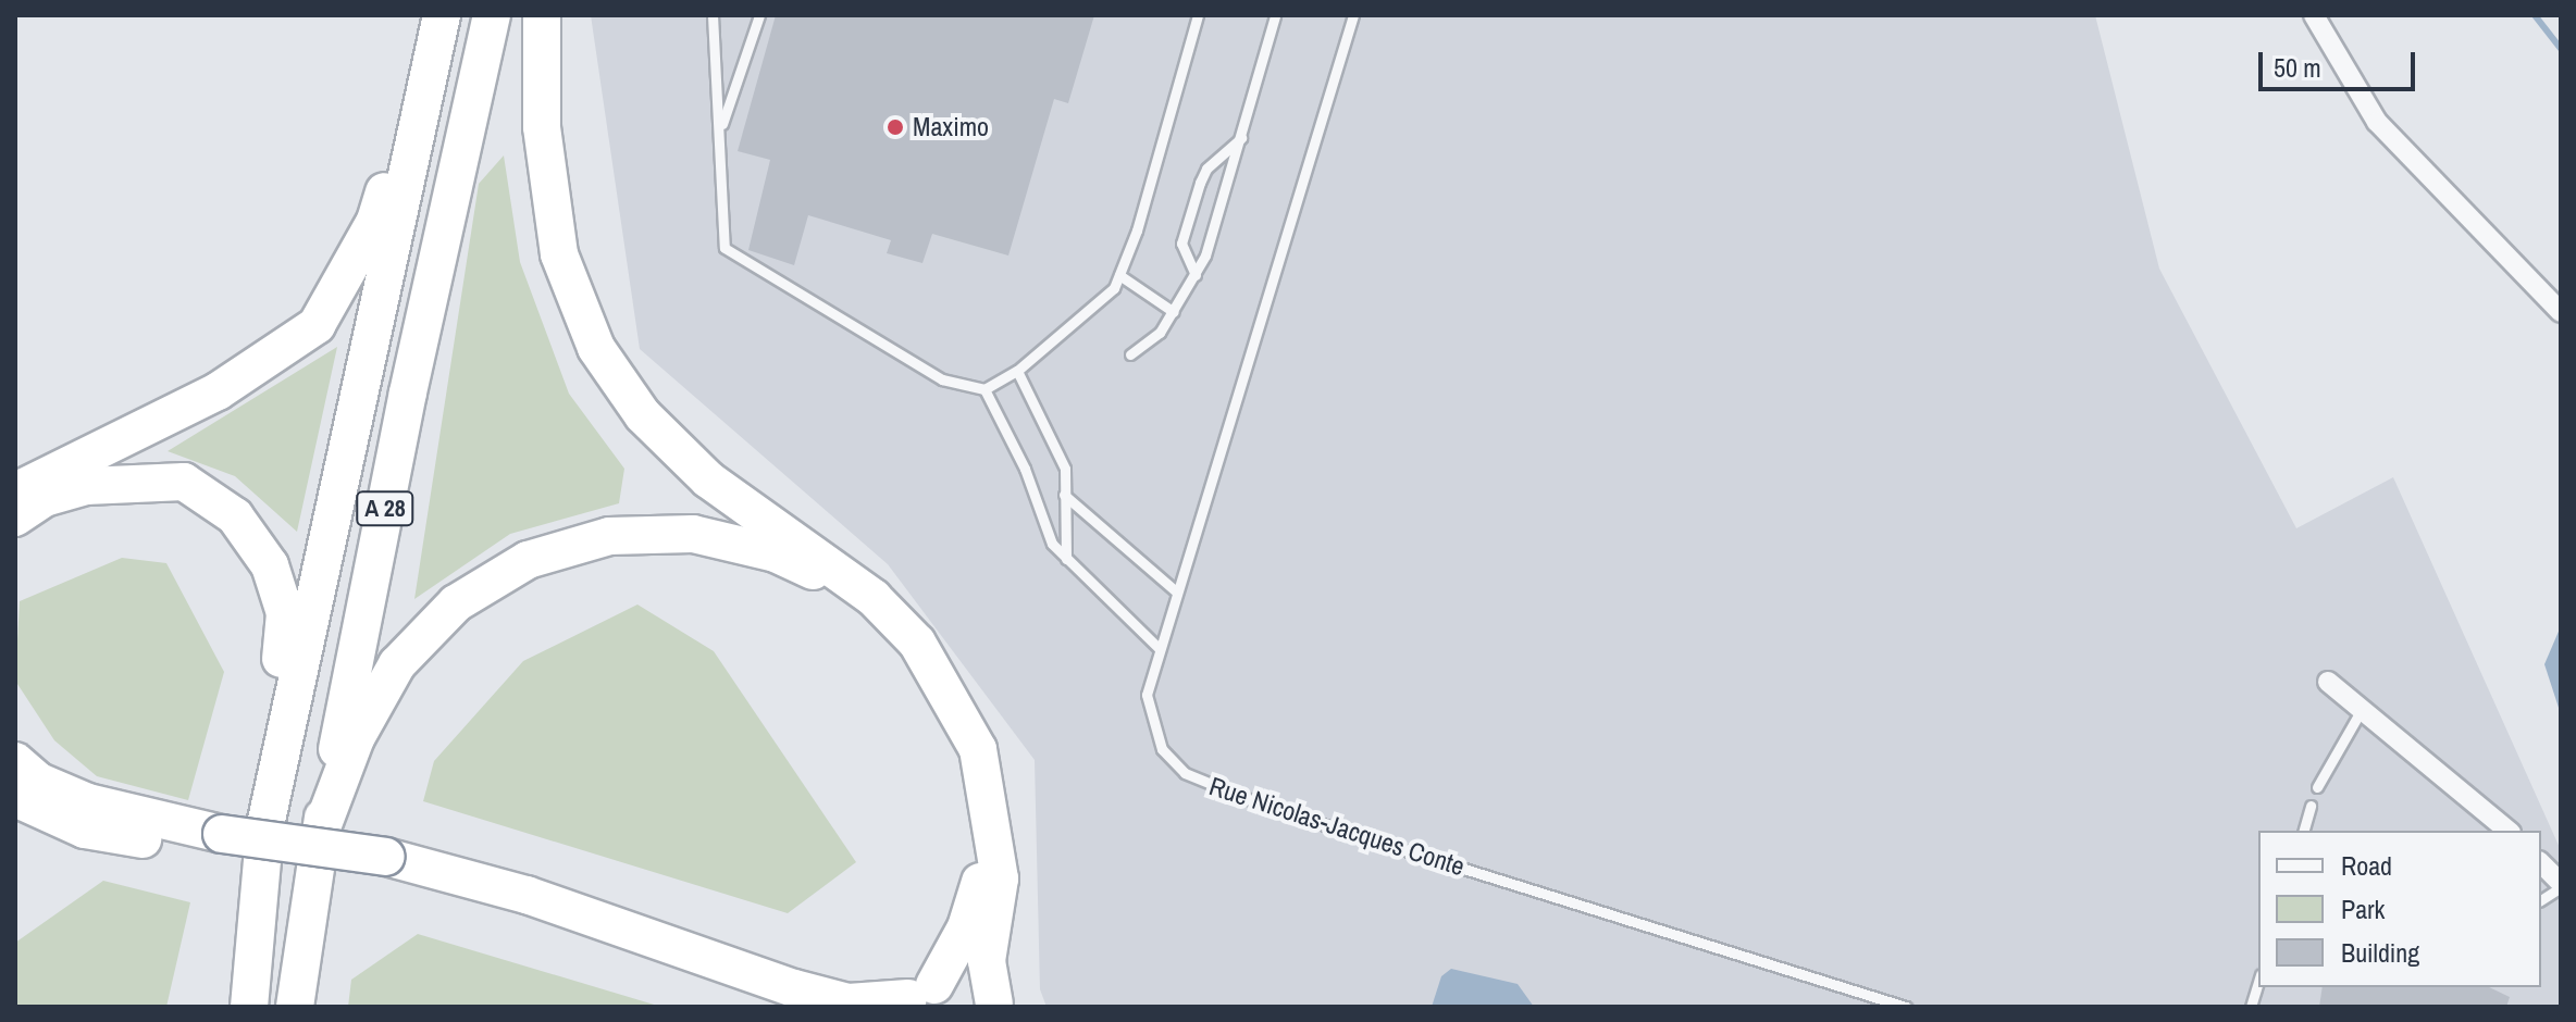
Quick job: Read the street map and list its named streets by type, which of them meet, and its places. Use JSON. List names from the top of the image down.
{
  "streets": {
    "highway": ["A 28"],
    "lane": ["Rue Nicolas-Jacques Conte"]
  },
  "places": ["Maximo"],
  "legend": ["Road", "Park", "Building"],
  "scale_bar": "50 m"
}
